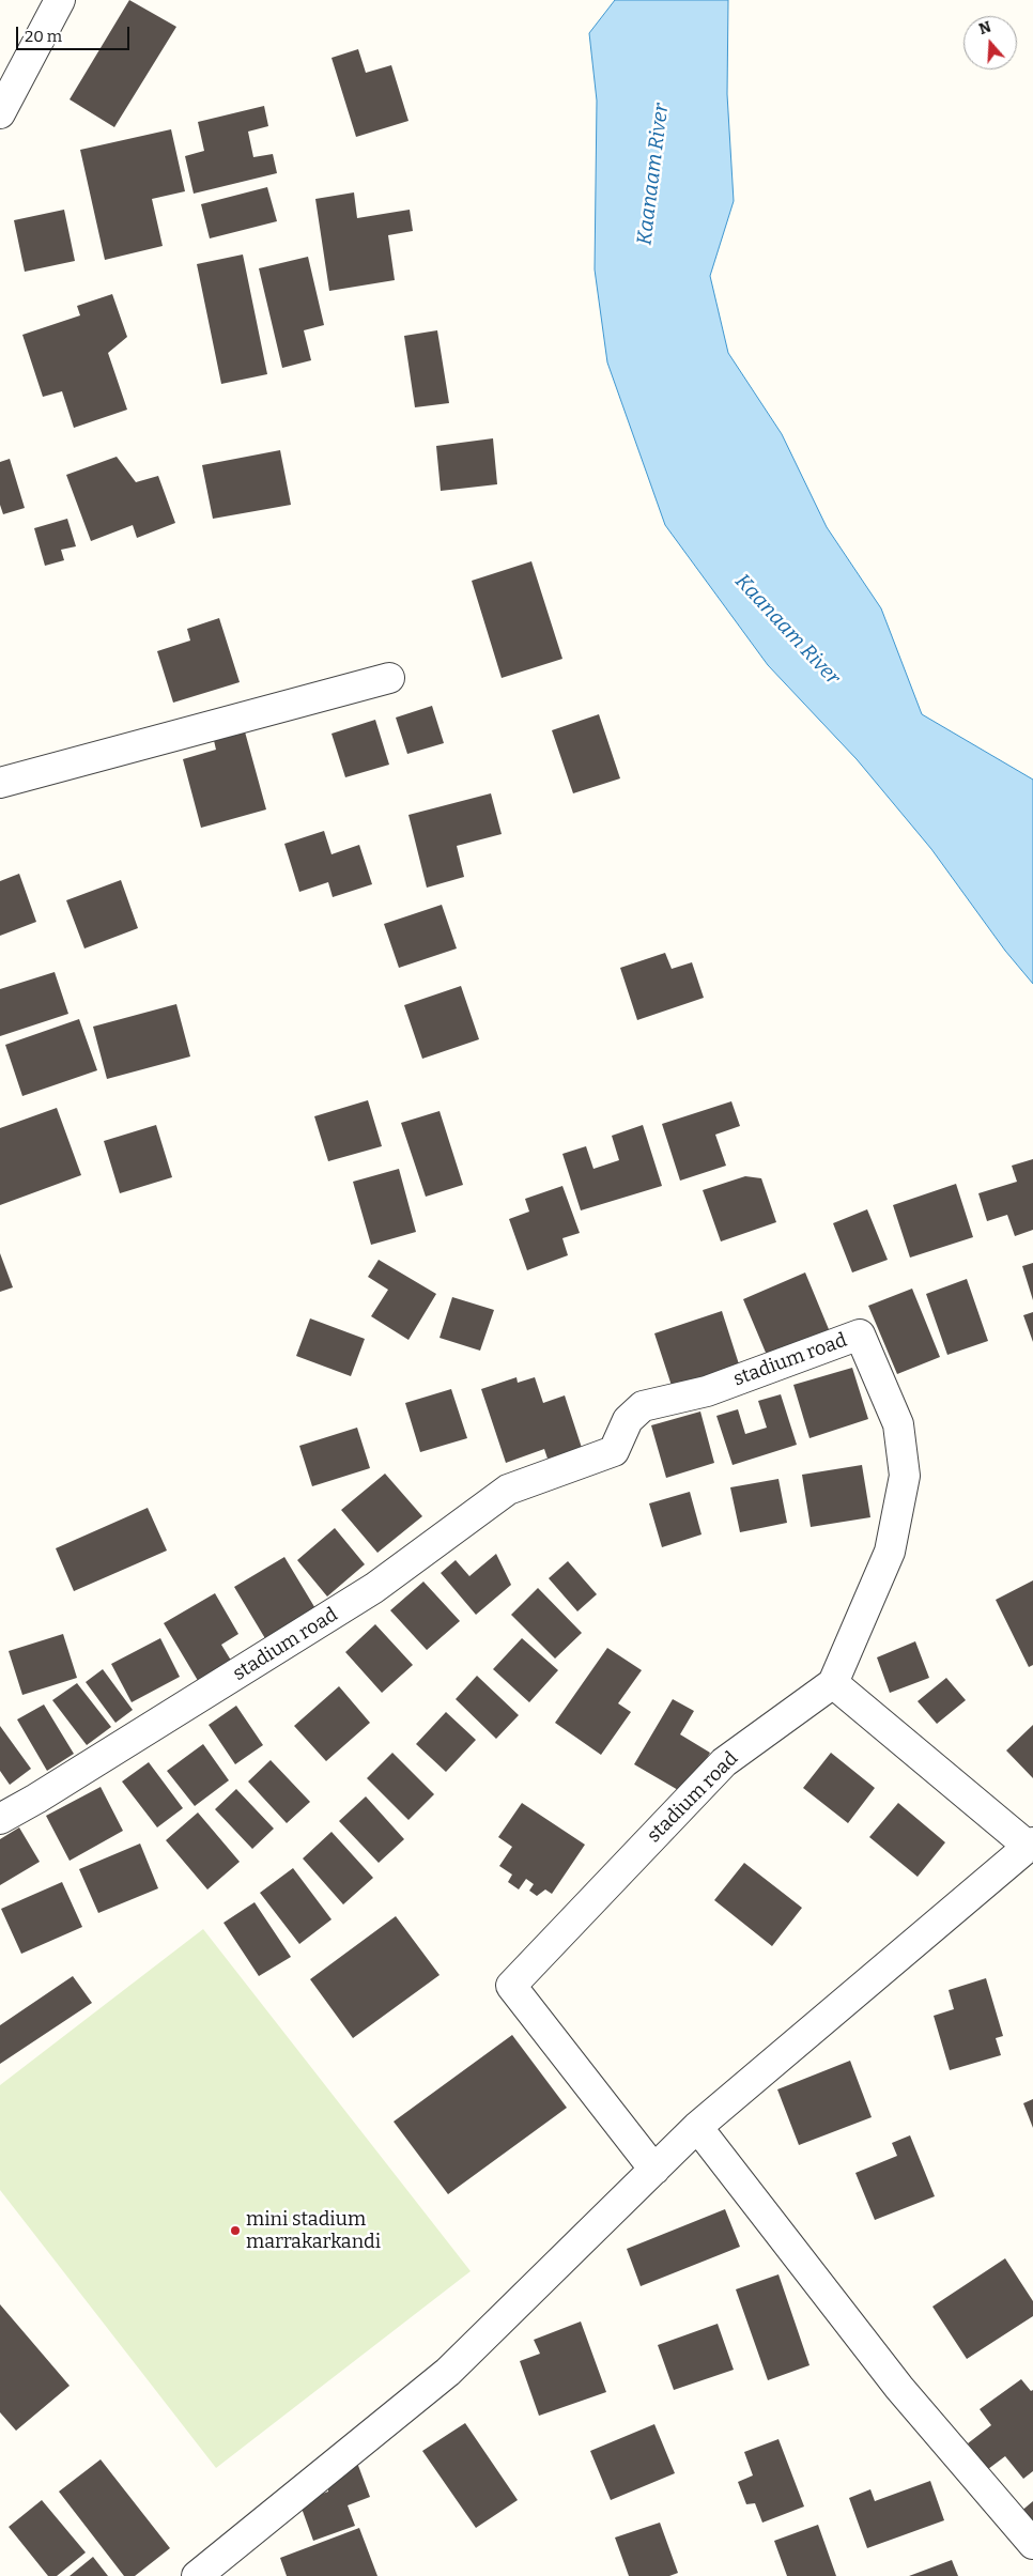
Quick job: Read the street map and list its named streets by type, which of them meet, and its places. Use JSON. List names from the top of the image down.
{
  "streets": {
    "street": ["stadium road"]
  },
  "water": ["Kaanaam River"],
  "places": ["mini stadium marrakarkandi"],
  "scale_bar": "20 m",
  "north": "top"
}
